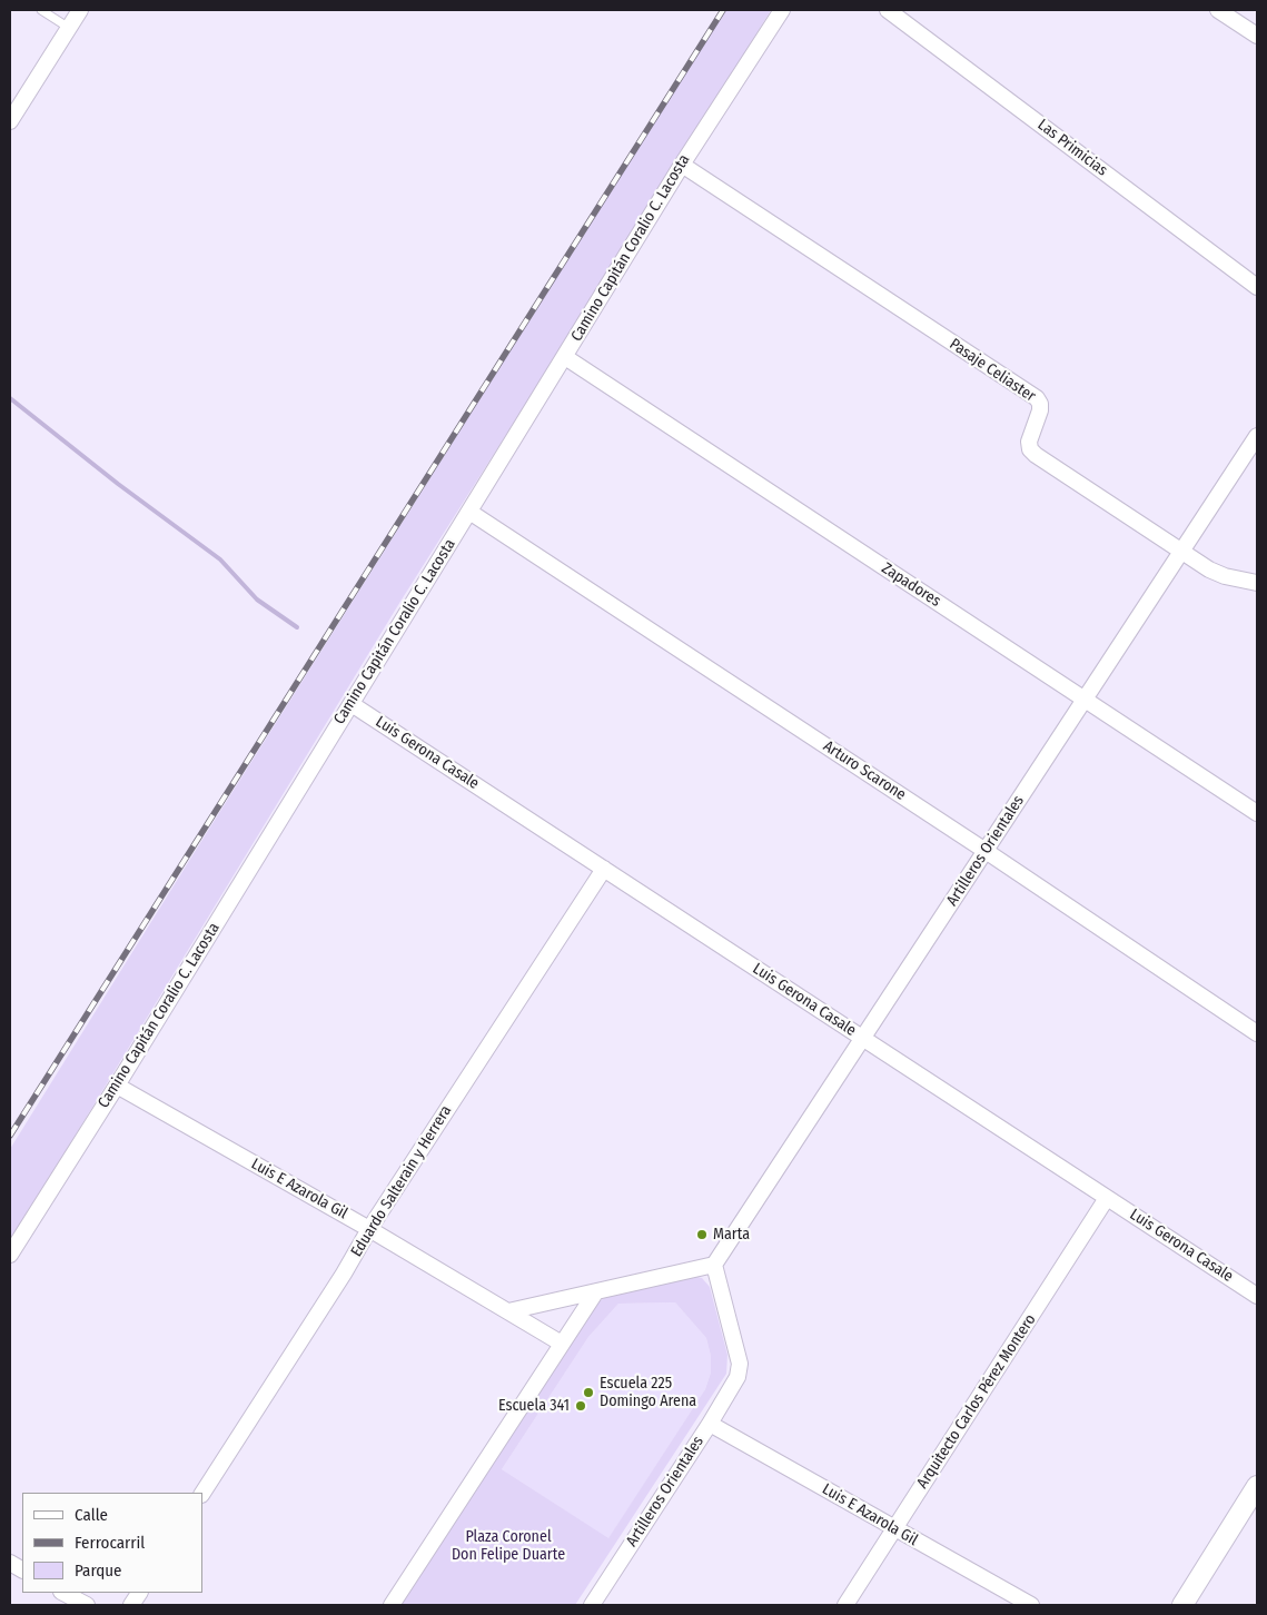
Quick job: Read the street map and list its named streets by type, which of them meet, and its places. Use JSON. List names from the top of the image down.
{
  "streets": {
    "street": [
      "Las Primicias",
      "Camino Capitán Coralio C. Lacosta",
      "Pasaje Celiaster",
      "Zapadores",
      "Luis Gerona Casale",
      "Arturo Scarone",
      "Artilleros Orientales",
      "Eduardo Salterain y Herrera",
      "Luis E Azarola Gil",
      "Arquitecto Carlos Pérez Montero"
    ]
  },
  "crossings": [
    ["Camino Capitán Coralio C. Lacosta", "Pasaje Celiaster"],
    ["Camino Capitán Coralio C. Lacosta", "Zapadores"],
    ["Camino Capitán Coralio C. Lacosta", "Luis Gerona Casale"],
    ["Camino Capitán Coralio C. Lacosta", "Arturo Scarone"],
    ["Camino Capitán Coralio C. Lacosta", "Luis E Azarola Gil"],
    ["Pasaje Celiaster", "Artilleros Orientales"],
    ["Zapadores", "Artilleros Orientales"],
    ["Luis Gerona Casale", "Artilleros Orientales"],
    ["Luis Gerona Casale", "Eduardo Salterain y Herrera"],
    ["Luis Gerona Casale", "Arquitecto Carlos Pérez Montero"],
    ["Arturo Scarone", "Artilleros Orientales"],
    ["Artilleros Orientales", "Luis E Azarola Gil"],
    ["Eduardo Salterain y Herrera", "Luis E Azarola Gil"],
    ["Luis E Azarola Gil", "Arquitecto Carlos Pérez Montero"]
  ],
  "parks": ["Plaza Coronel Don Felipe Duarte"],
  "places": ["Marta", "Escuela 225 Domingo Arena", "Escuela 341"],
  "legend": ["Calle", "Ferrocarril", "Parque"]
}
